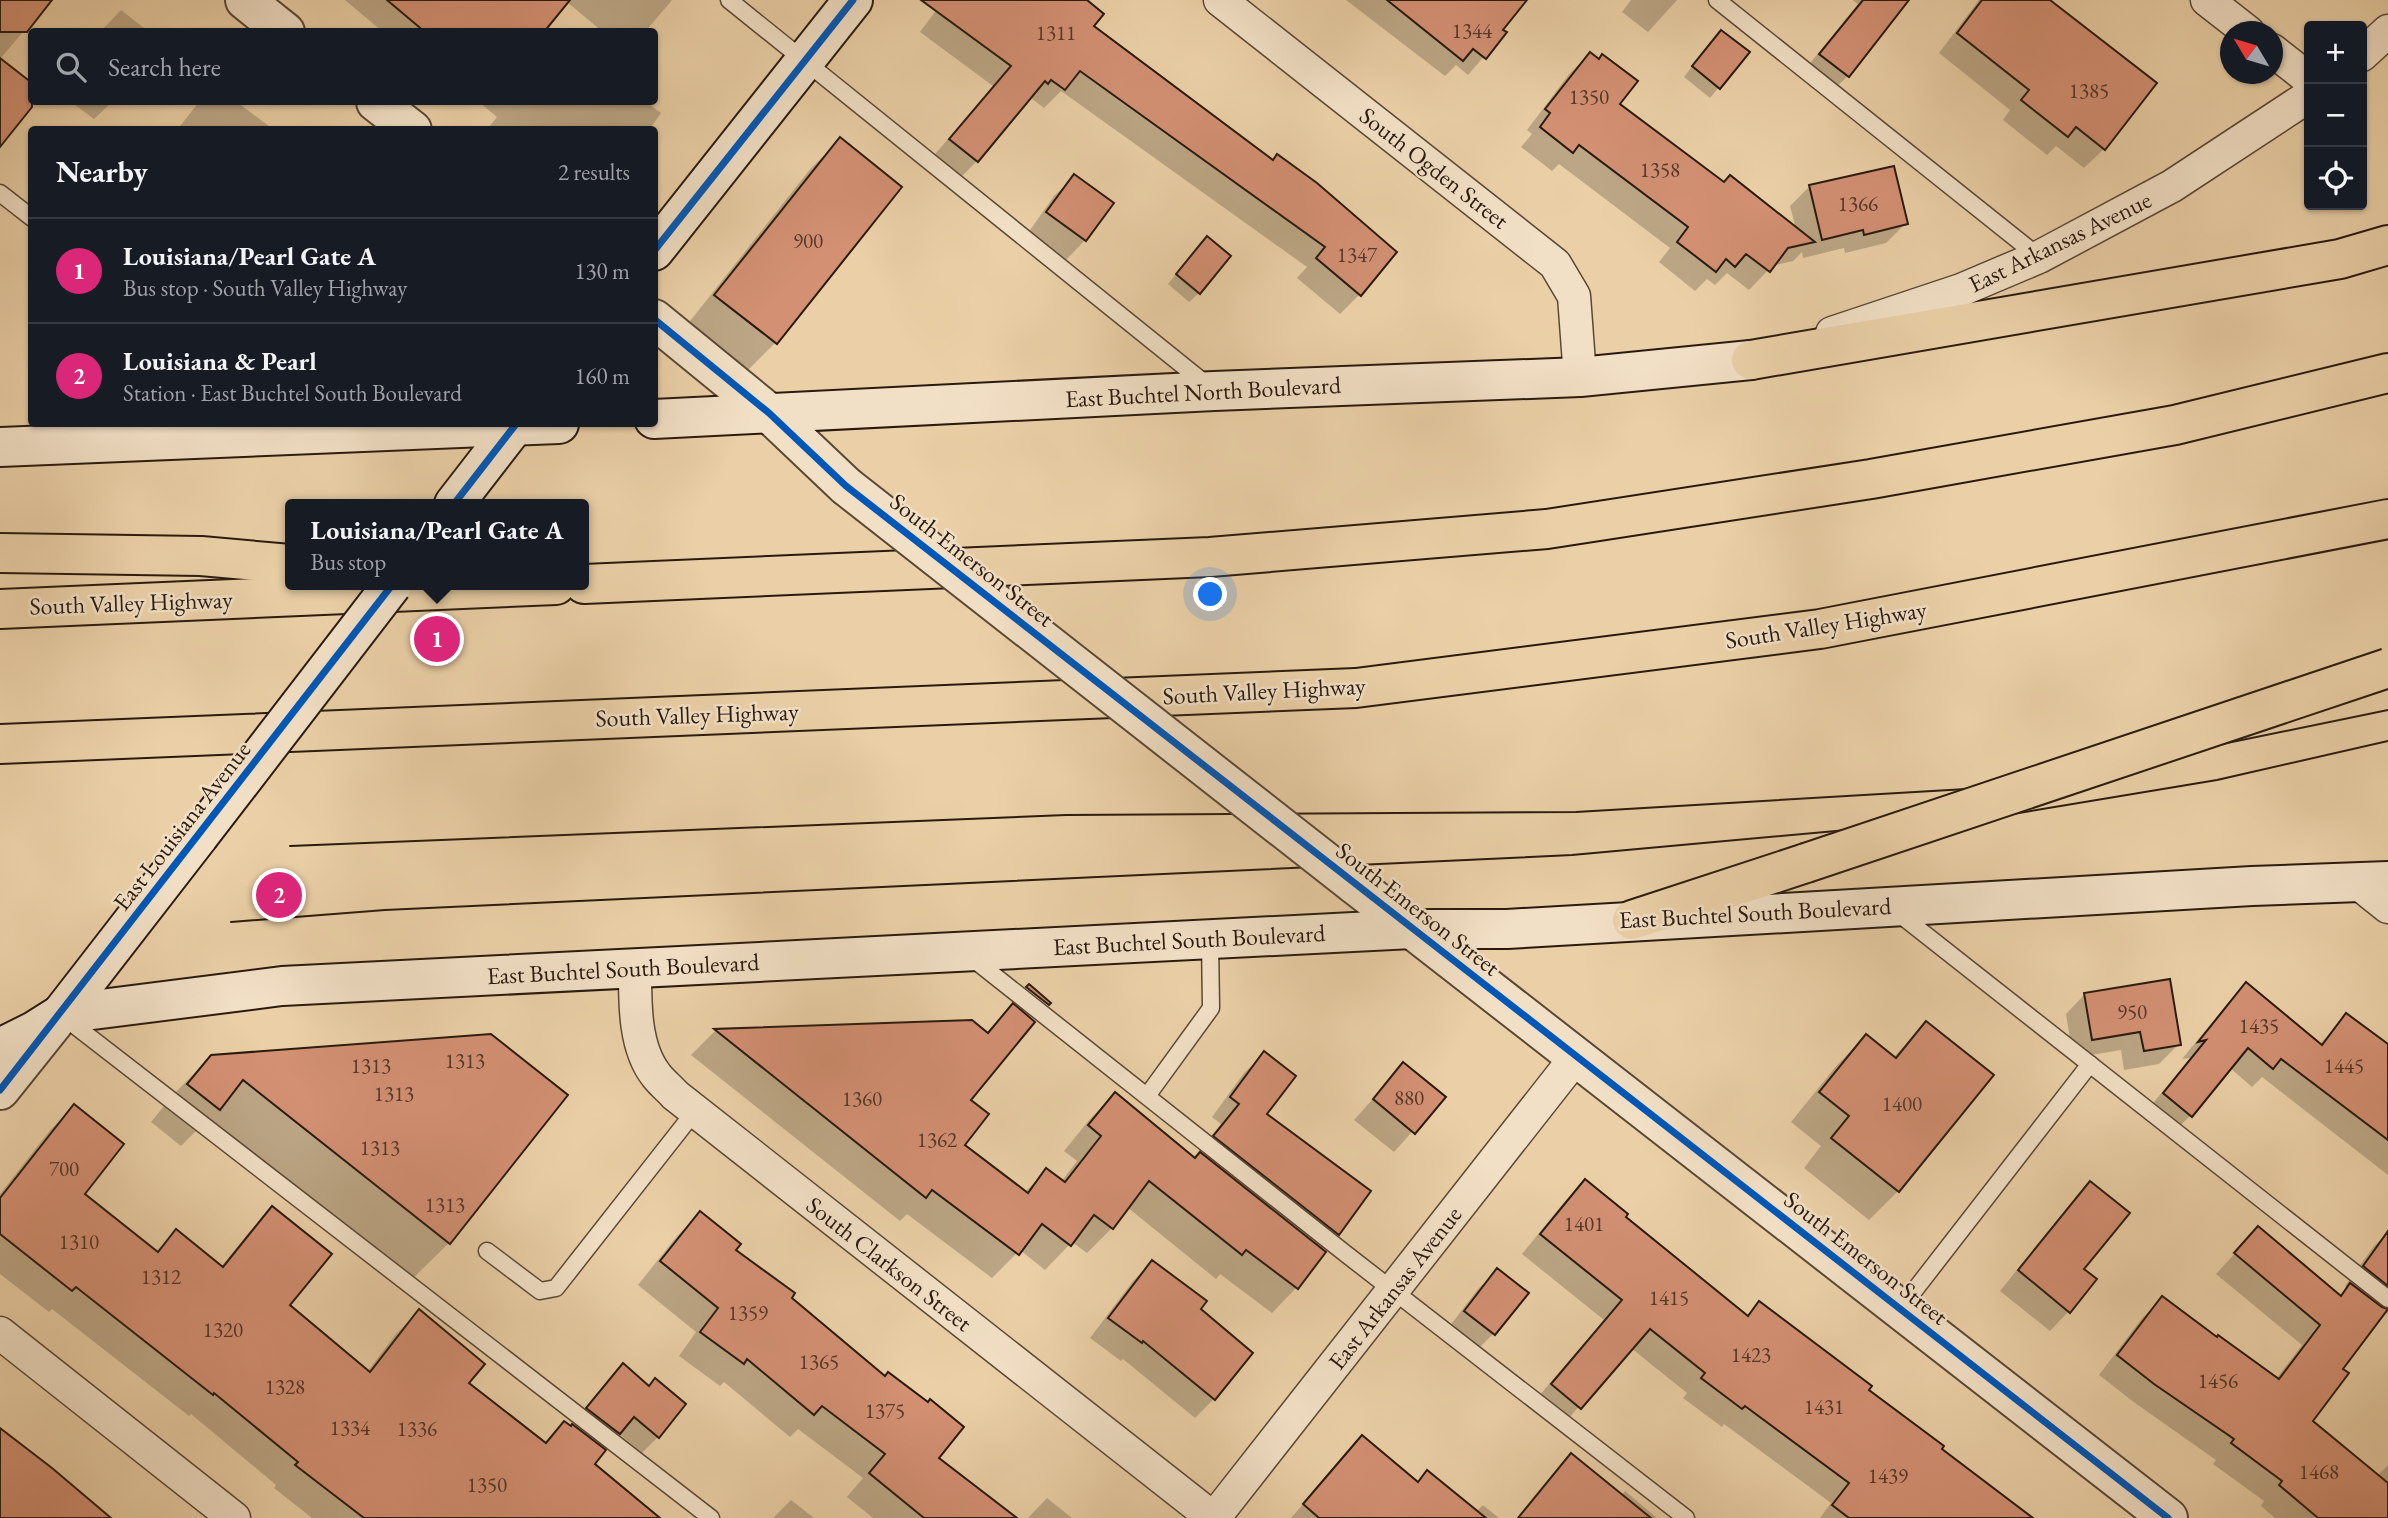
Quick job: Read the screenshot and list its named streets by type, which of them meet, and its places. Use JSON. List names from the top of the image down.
{
  "streets": {
    "highway": ["South Valley Highway"],
    "main road": [
      "East Buchtel North Boulevard",
      "South Emerson Street",
      "East Louisiana Avenue",
      "East Buchtel South Boulevard"
    ],
    "street": ["South Ogden Street", "East Arkansas Avenue", "South Clarkson Street"]
  },
  "crossings": [
    ["South Ogden Street", "East Buchtel North Boulevard"],
    ["East Arkansas Avenue", "East Buchtel North Boulevard"],
    ["East Arkansas Avenue", "South Emerson Street"],
    ["East Arkansas Avenue", "South Clarkson Street"],
    ["East Buchtel North Boulevard", "South Emerson Street"],
    ["South Emerson Street", "East Buchtel South Boulevard"],
    ["East Louisiana Avenue", "East Buchtel South Boulevard"],
    ["East Buchtel South Boulevard", "South Clarkson Street"]
  ],
  "house_numbers": [
    "1344",
    "1311",
    "1385",
    "1350",
    "1358",
    "1366",
    "900",
    "1347",
    "950",
    "1435",
    "1313",
    "1313",
    "1445",
    "1313",
    "880",
    "1360",
    "1400",
    "1362",
    "1313",
    "700",
    "1313",
    "1401",
    "1310",
    "1312",
    "1415",
    "1359",
    "1320",
    "1423",
    "1365",
    "1456",
    "1328",
    "1431",
    "1375",
    "1334",
    "1336",
    "1468",
    "1439",
    "1350"
  ],
  "north": "top left",
  "page": {
    "map_buttons": ["+", "−"],
    "search": "Search here",
    "heading": ["Nearby", "2 results"],
    "list": [
      {
        "mark": "1",
        "name": "Louisiana/Pearl Gate A",
        "note": "Bus stop · South Valley Highway",
        "value": "130 m"
      },
      {
        "mark": "2",
        "name": "Louisiana & Pearl",
        "note": "Station · East Buchtel South Boulevard",
        "value": "160 m"
      }
    ],
    "popup": ["Louisiana/Pearl Gate A", "Bus stop"],
    "pins": ["1", "2"]
  }
}
